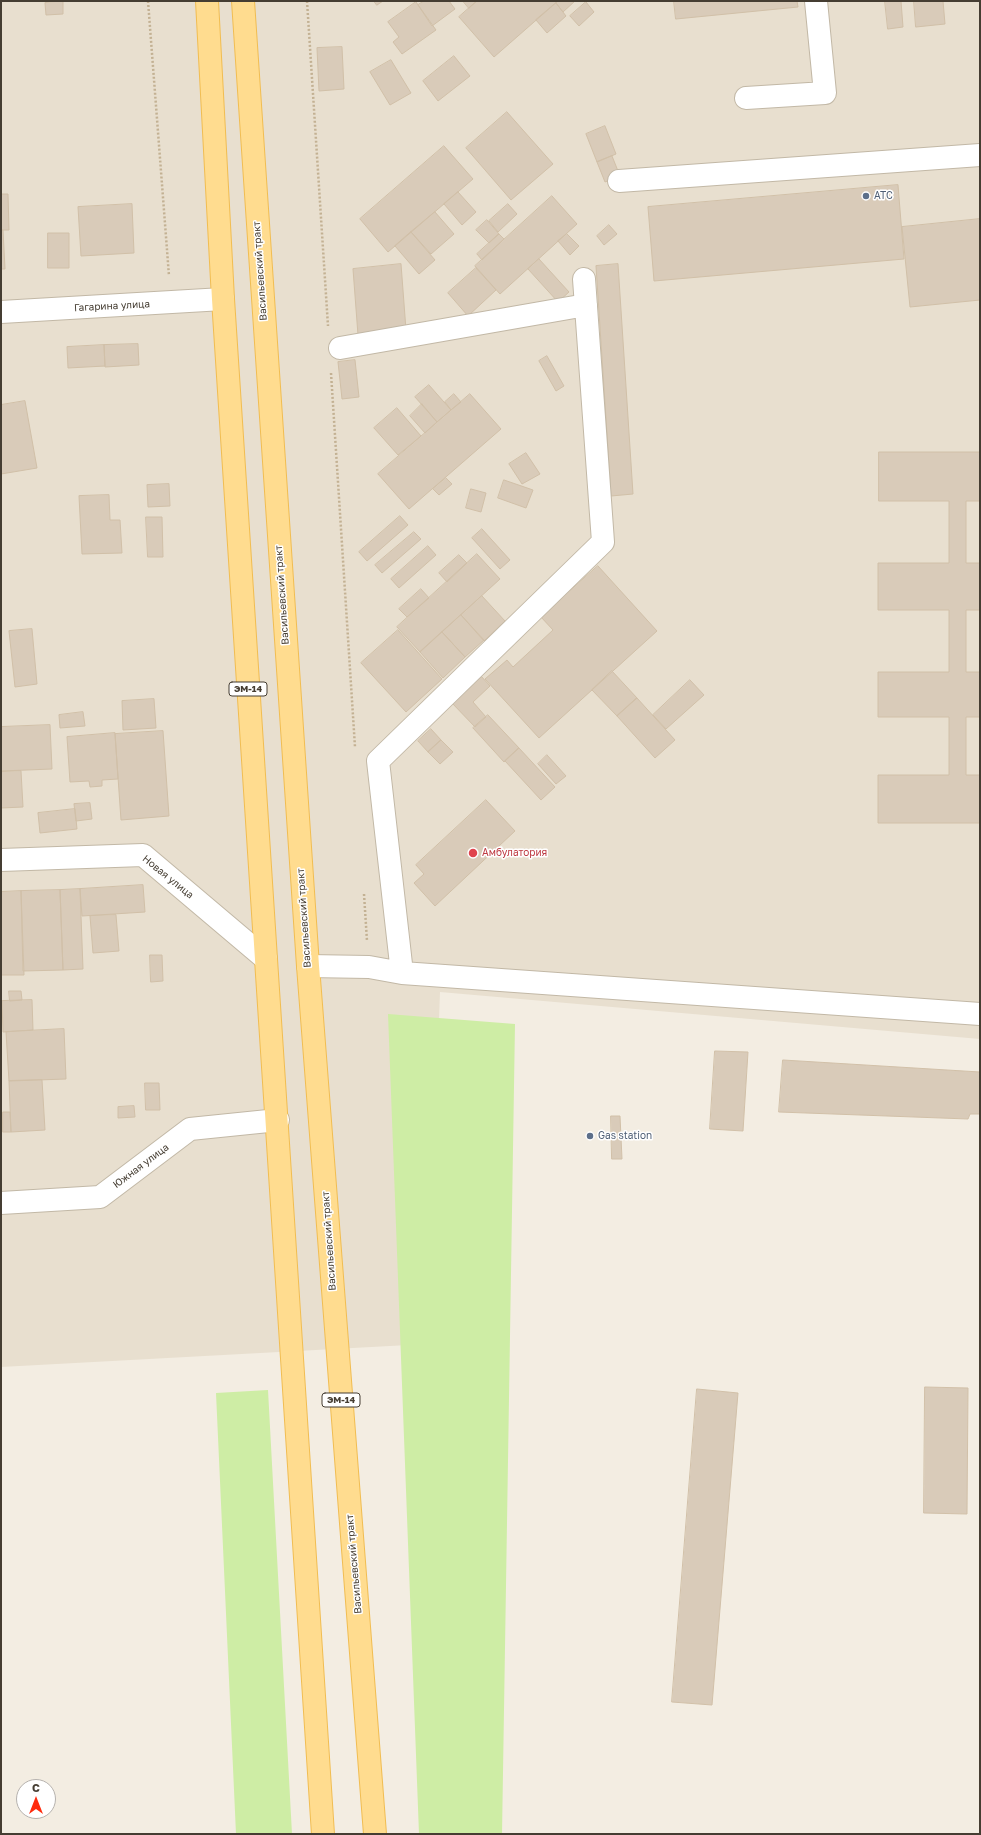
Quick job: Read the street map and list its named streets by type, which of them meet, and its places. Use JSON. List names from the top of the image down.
{
  "streets": {
    "main road": ["Васильевский тракт", "ЭМ-14"],
    "street": ["Гагарина улица", "Новая улица", "Южная улица"]
  },
  "crossings": [
    ["Гагарина улица", "ЭМ-14"],
    ["ЭМ-14", "Новая улица"],
    ["ЭМ-14", "Южная улица"]
  ],
  "places": ["АТС", "Амбулатория", "Gas station"],
  "north": "top"
}
